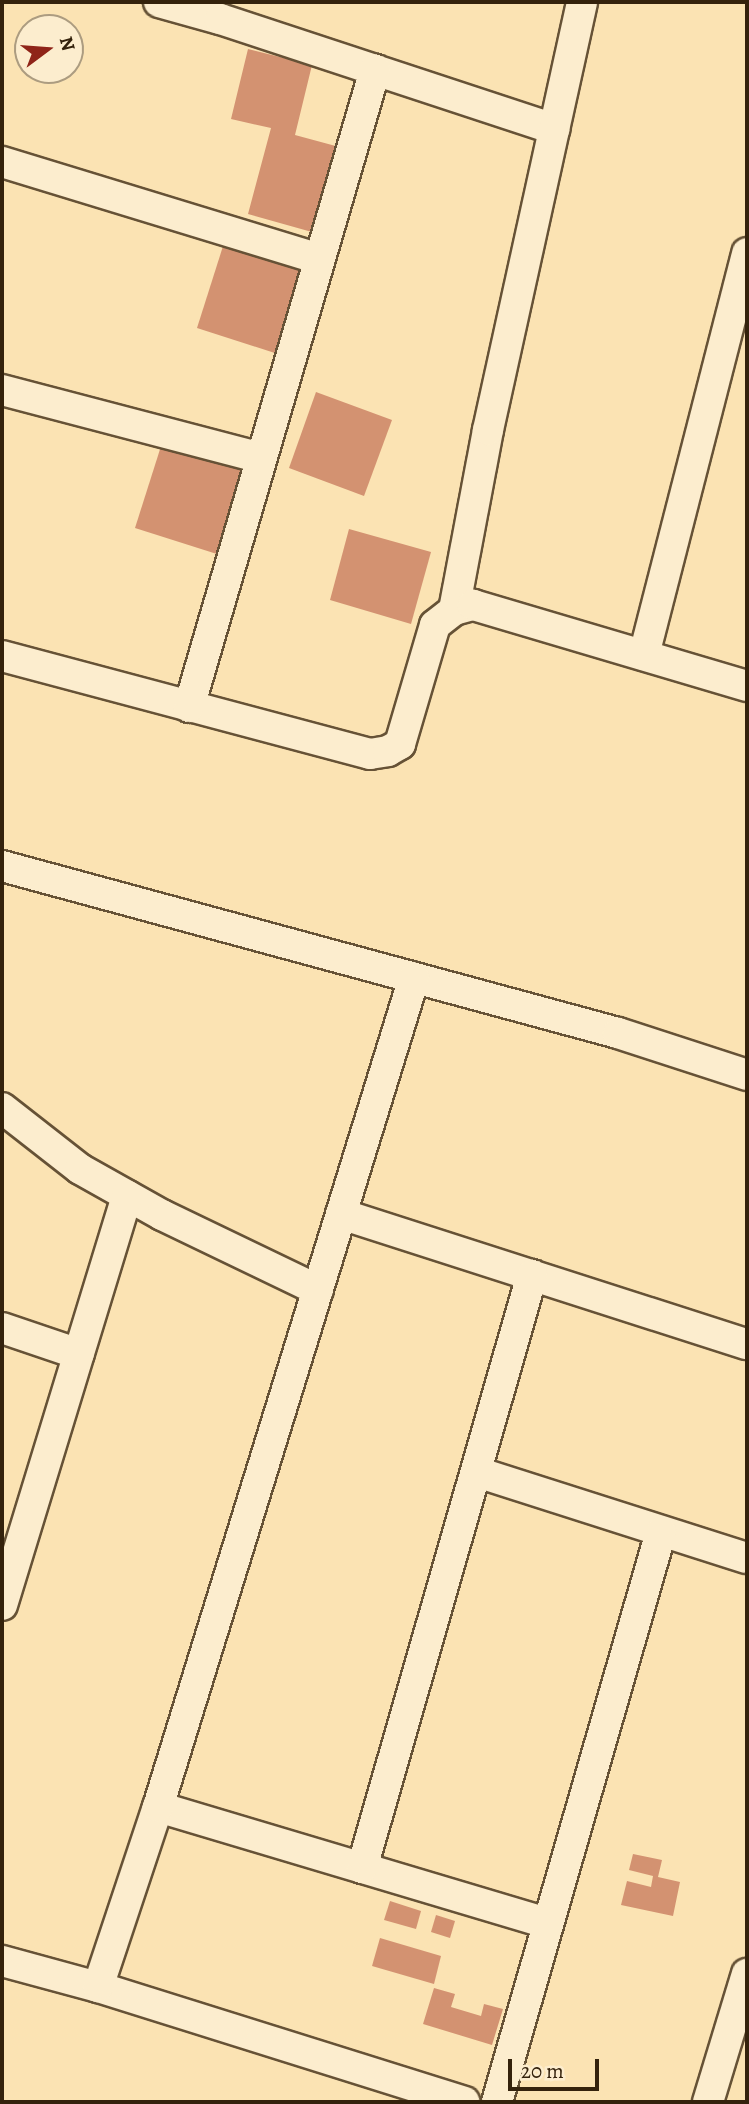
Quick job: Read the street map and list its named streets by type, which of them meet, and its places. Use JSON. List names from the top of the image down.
{
  "scale_bar": "20 m",
  "north": "right"
}
